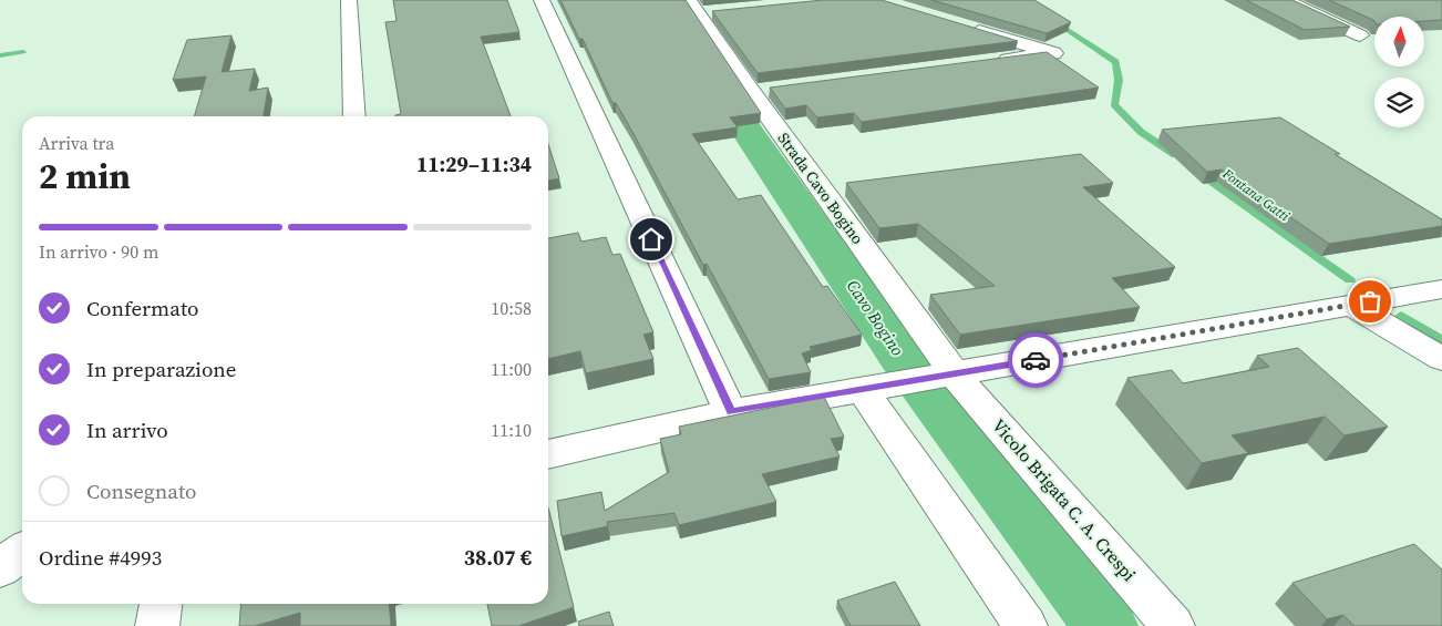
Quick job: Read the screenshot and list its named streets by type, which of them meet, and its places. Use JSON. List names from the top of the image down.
{
  "streets": {
    "street": ["Strada Cavo Bogino", "Vicolo Brigata C. A. Crespi"]
  },
  "crossings": [
    ["Strada Cavo Bogino", "Vicolo Brigata C. A. Crespi"]
  ],
  "water": ["Fontana Gatti", "Cavo Bogino"],
  "north": "top",
  "page": {
    "heading": ["2 min", "Arriva tra", "11:29–11:34"],
    "panel": ["Ordine #4993", "38.07 €"],
    "bar": "In arrivo · 90 m",
    "list": [
      ["Confermato", "10:58"],
      ["In preparazione", "11:00"],
      ["In arrivo", "11:10"],
      "Consegnato"
    ]
  }
}
